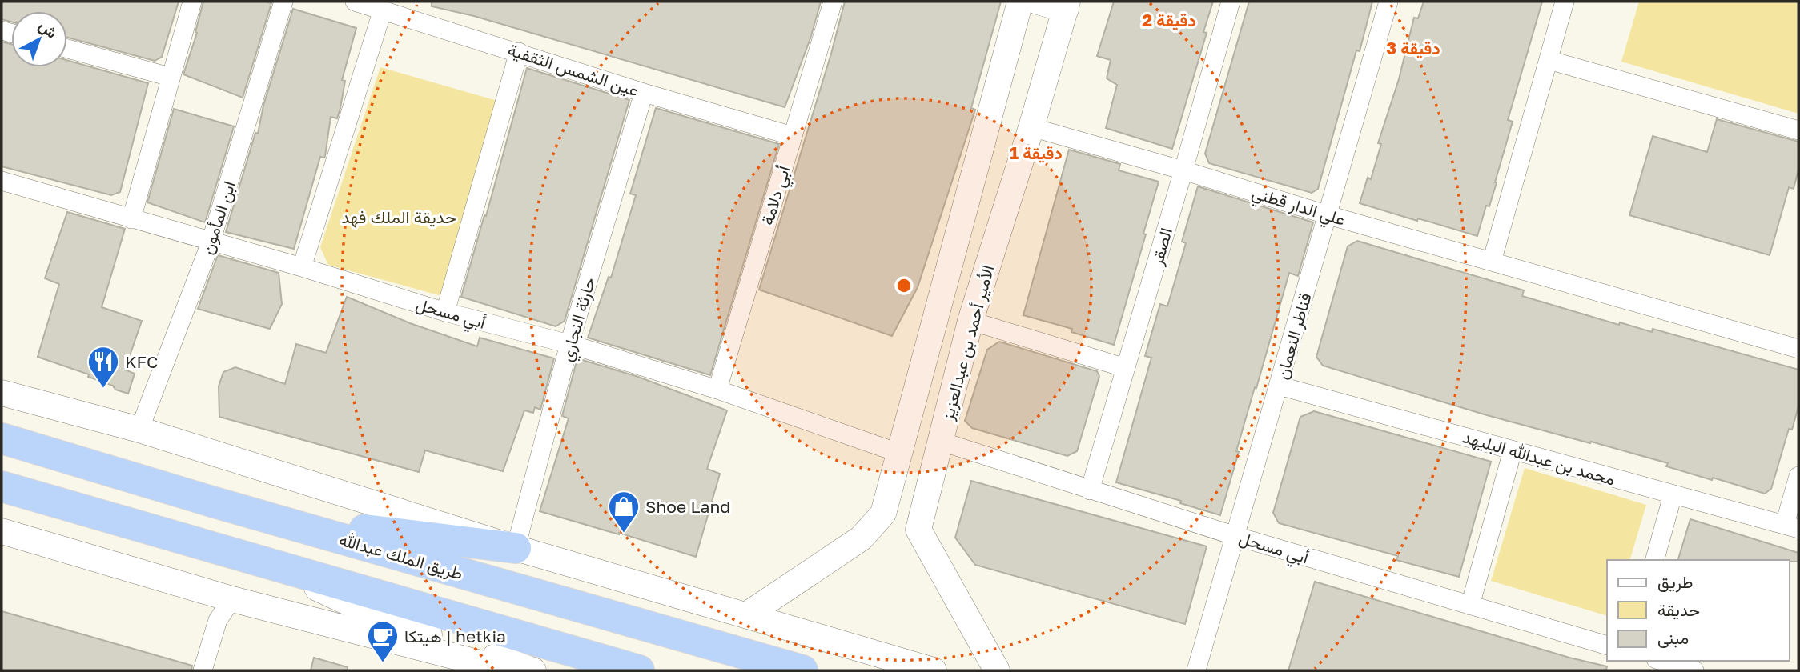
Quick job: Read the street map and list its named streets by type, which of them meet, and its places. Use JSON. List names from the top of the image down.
{
  "streets": {
    "highway": ["طريق الملك عبدالله"],
    "main road": ["الأمير أحمد بن عبدالعزيز"],
    "street": [
      "عين الشمس الثقفية",
      "أبي دلامة",
      "علي الدار قطني",
      "ابن المأمون",
      "الصقر",
      "أبي مسحل",
      "حارثة النجاري",
      "قناطر النعمان",
      "محمد بن عبدالله البليهد"
    ]
  },
  "crossings": [
    ["عين الشمس الثقفية", "أبي دلامة"],
    ["عين الشمس الثقفية", "حارثة النجاري"],
    ["أبي دلامة", "أبي مسحل"],
    ["علي الدار قطني", "الصقر"],
    ["علي الدار قطني", "قناطر النعمان"],
    ["علي الدار قطني", "الأمير أحمد بن عبدالعزيز"],
    ["ابن المأمون", "أبي مسحل"],
    ["الصقر", "أبي مسحل"],
    ["أبي مسحل", "حارثة النجاري"],
    ["أبي مسحل", "قناطر النعمان"],
    ["أبي مسحل", "الأمير أحمد بن عبدالعزيز"],
    ["قناطر النعمان", "محمد بن عبدالله البليهد"]
  ],
  "parks": ["حديقة الملك فهد"],
  "places": {
    "restaurant": ["KFC"],
    "shop": ["Shoe Land"],
    "cafe": ["هيتكا | hetkia"]
  },
  "legend": ["طريق", "حديقة", "مبنى"],
  "north": "top right",
  "rings": ["2 دقيقة", "3 دقيقة", "1 دقيقة"]
}
